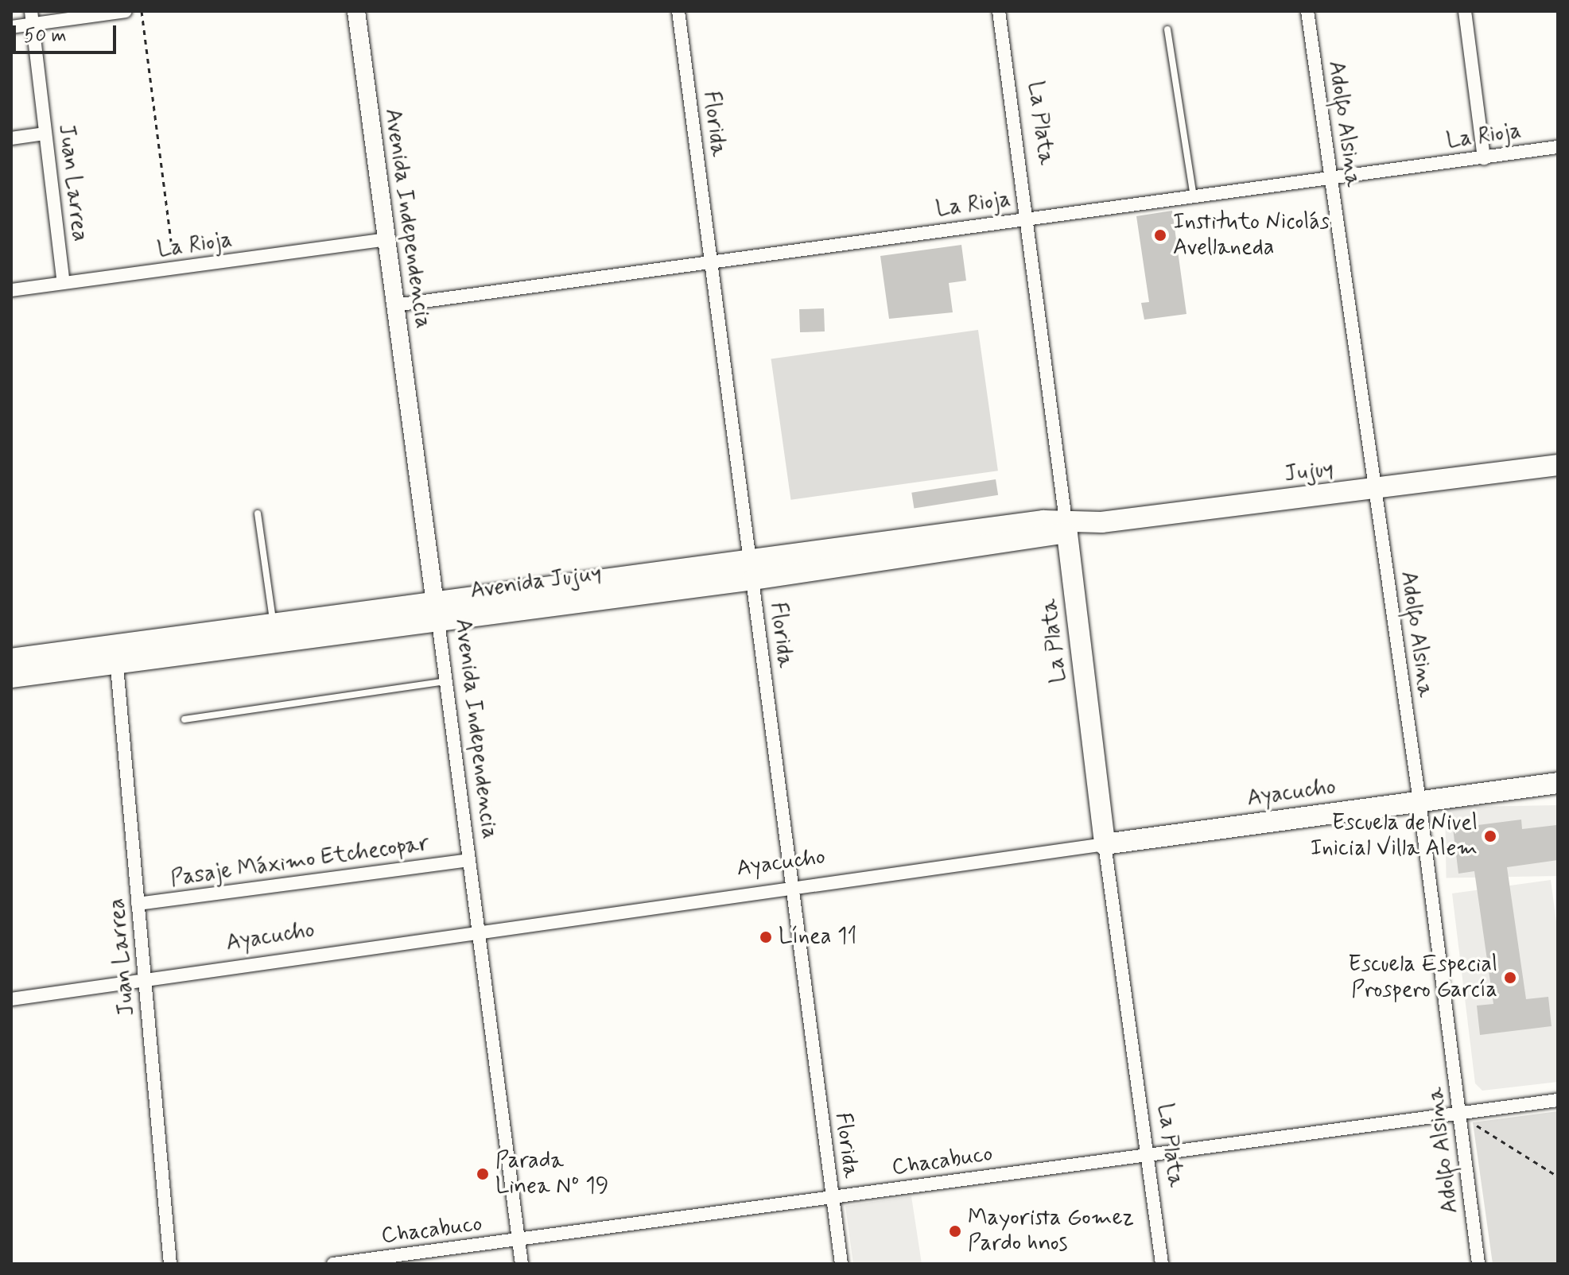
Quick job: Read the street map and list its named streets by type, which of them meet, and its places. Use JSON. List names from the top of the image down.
{
  "streets": {
    "main road": [
      "La Plata",
      "Avenida Independencia",
      "Jujuy",
      "Avenida Jujuy",
      "Ayacucho"
    ],
    "street": [
      "Florida",
      "Adolfo Alsina",
      "La Rioja",
      "Juan Larrea",
      "Pasaje Máximo Etchecopar",
      "Chacabuco"
    ]
  },
  "crossings": [
    ["La Plata", "La Rioja"],
    ["La Plata", "Jujuy"],
    ["La Plata", "Avenida Jujuy"],
    ["La Plata", "Ayacucho"],
    ["La Plata", "Chacabuco"],
    ["Florida", "La Rioja"],
    ["Florida", "Avenida Jujuy"],
    ["Florida", "Ayacucho"],
    ["Florida", "Chacabuco"],
    ["Adolfo Alsina", "La Rioja"],
    ["Adolfo Alsina", "Jujuy"],
    ["Adolfo Alsina", "Ayacucho"],
    ["Adolfo Alsina", "Chacabuco"],
    ["La Rioja", "Juan Larrea"],
    ["La Rioja", "Avenida Independencia"],
    ["Juan Larrea", "Avenida Jujuy"],
    ["Juan Larrea", "Ayacucho"],
    ["Juan Larrea", "Pasaje Máximo Etchecopar"],
    ["Avenida Independencia", "Avenida Jujuy"],
    ["Avenida Independencia", "Ayacucho"],
    ["Avenida Independencia", "Pasaje Máximo Etchecopar"],
    ["Avenida Independencia", "Chacabuco"],
    ["Jujuy", "Avenida Jujuy"]
  ],
  "places": [
    "Instituto Nicolás Avellaneda",
    "Escuela de Nivel Inicial Villa Alem",
    "Línea 11",
    "Escuela Especial Prospero García",
    "Parada Linea Nº 19",
    "Mayorista Gomez Pardo hnos"
  ],
  "scale_bar": "50 m"
}
